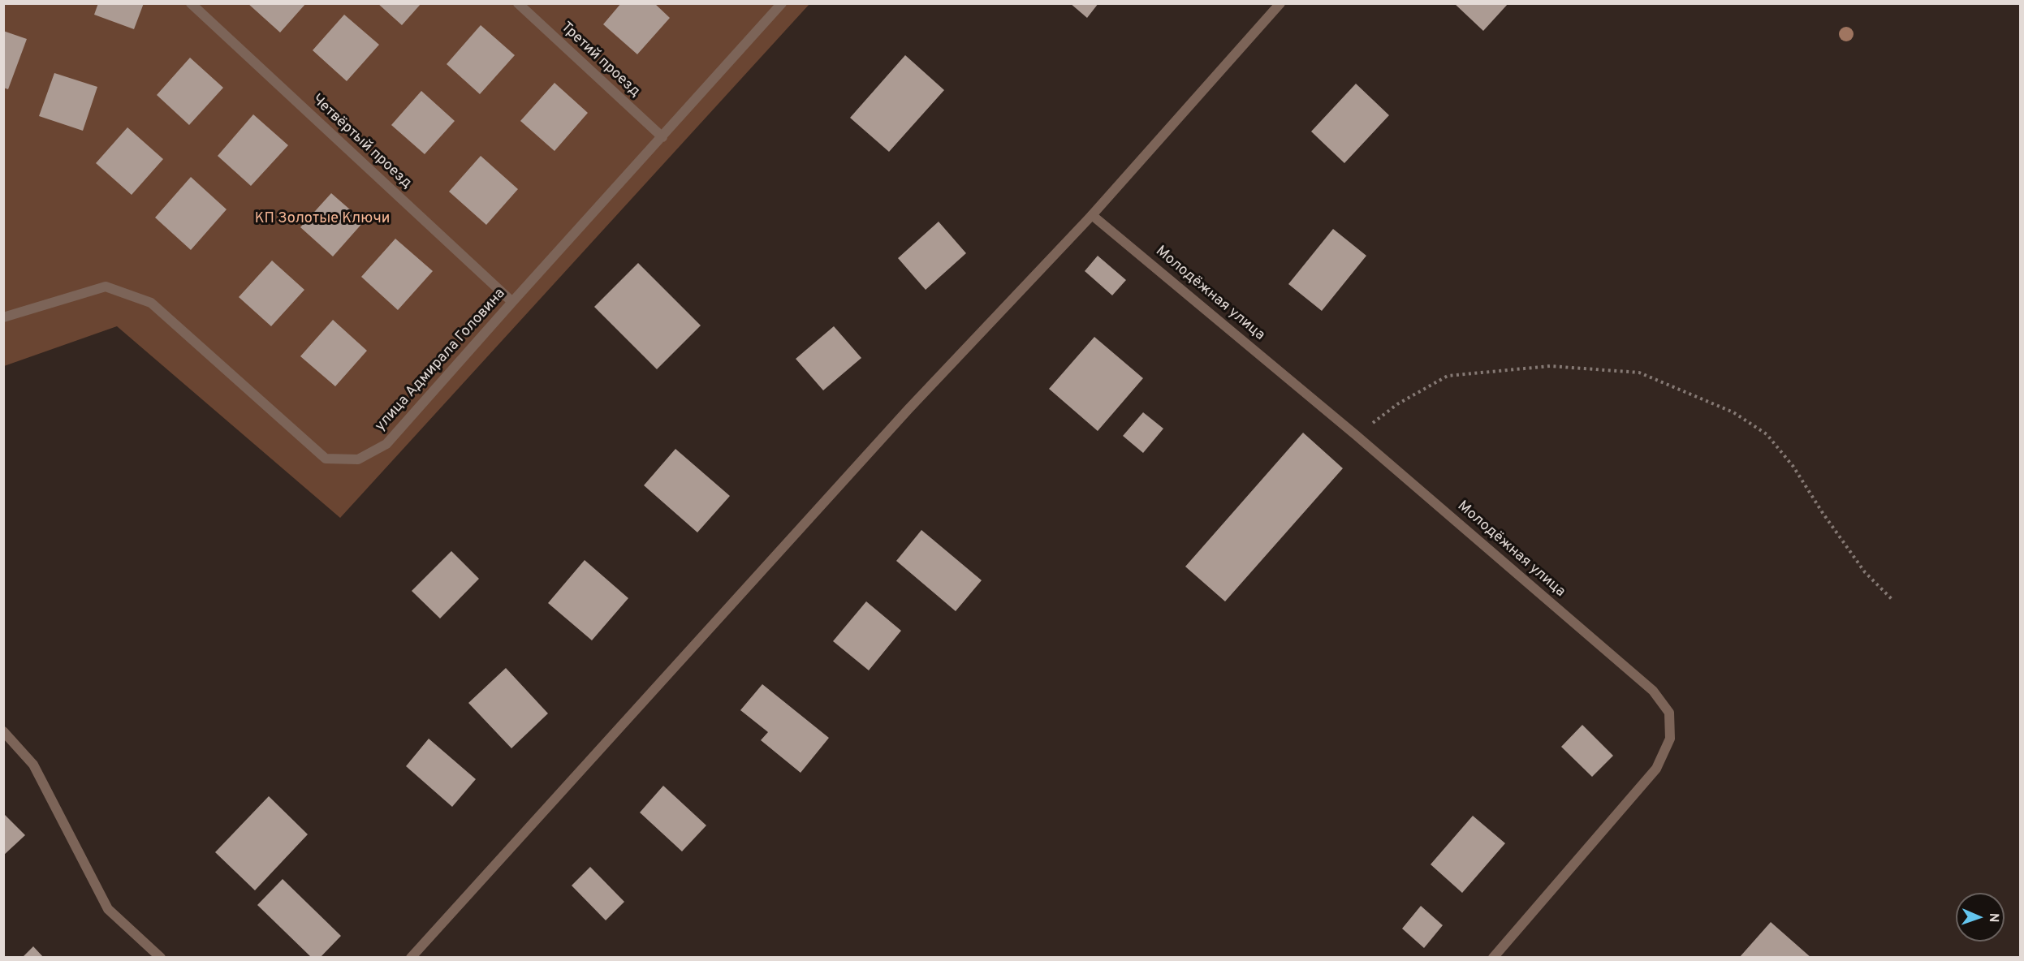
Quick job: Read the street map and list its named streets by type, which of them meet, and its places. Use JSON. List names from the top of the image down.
{
  "streets": {
    "street": [
      "Третий проезд",
      "Четвёртый проезд",
      "Молодёжная улица",
      "улица Адмирала Головина"
    ]
  },
  "crossings": [
    ["Третий проезд", "улица Адмирала Головина"],
    ["Четвёртый проезд", "улица Адмирала Головина"]
  ],
  "parks": ["КП Золотые Ключи"],
  "north": "right"
}
